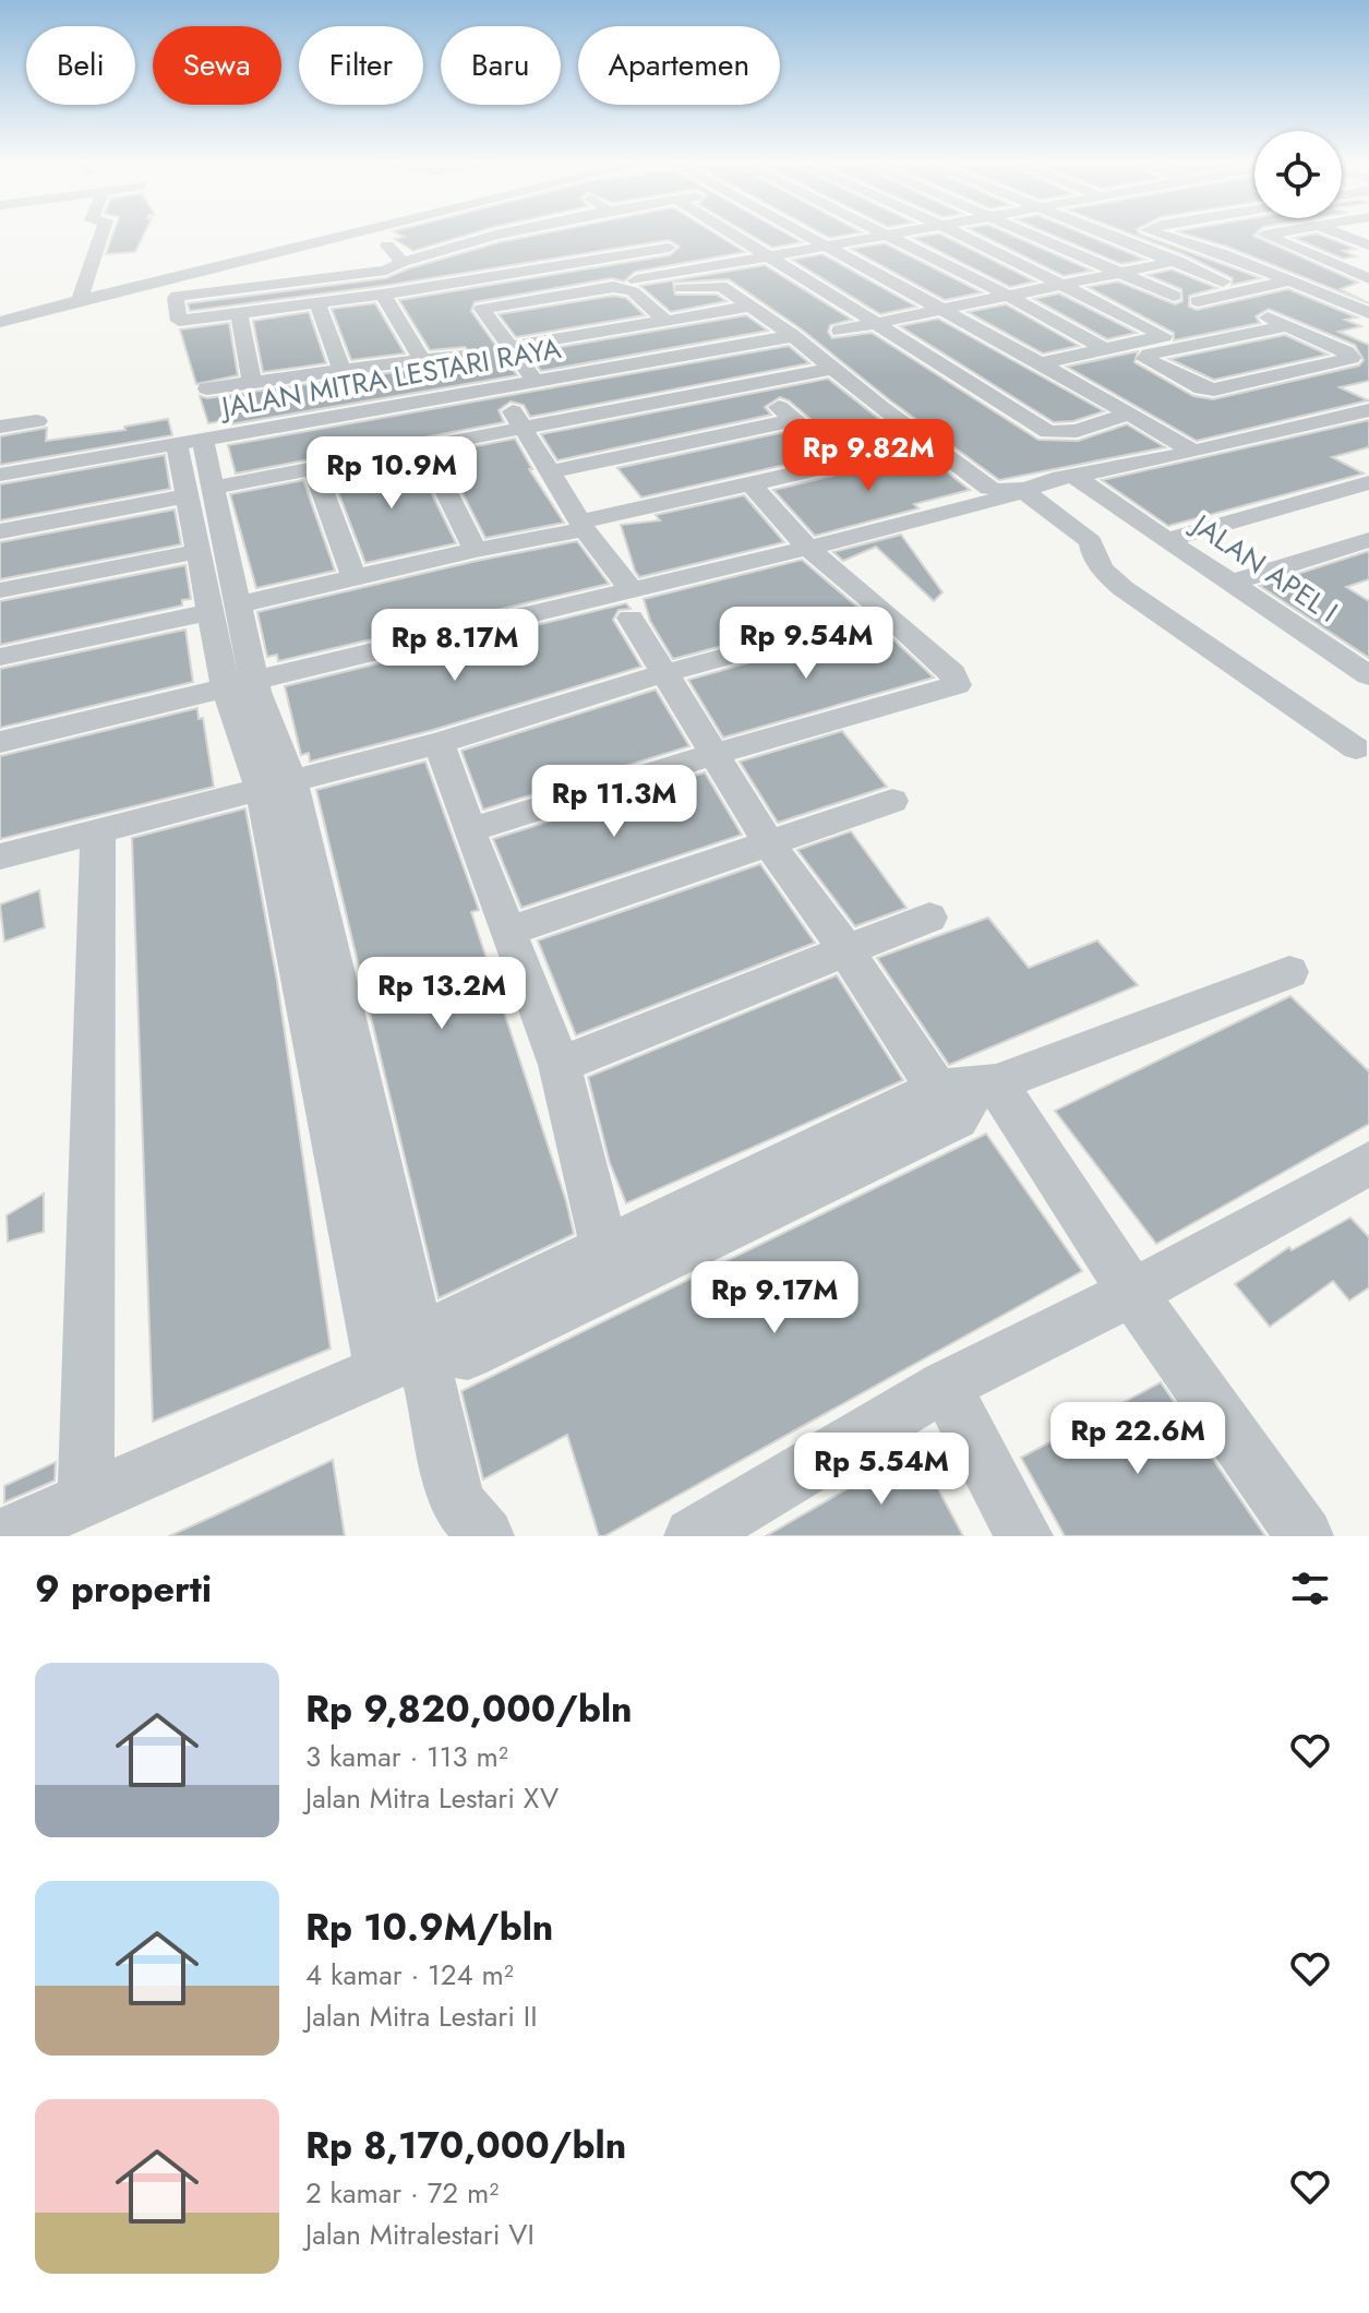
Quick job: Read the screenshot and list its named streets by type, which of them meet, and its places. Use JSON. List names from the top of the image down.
{
  "streets": {
    "street": ["JALAN MITRA LESTARI RAYA", "JALAN APEL I"]
  },
  "page": {
    "chip": [
      "Beli",
      "Sewa",
      "Filter",
      "Baru",
      "Apartemen"
    ],
    "price": [
      "Rp 9.82M",
      "Rp 10.9M",
      "Rp 9.54M",
      "Rp 8.17M",
      "Rp 11.3M",
      "Rp 13.2M",
      "Rp 9.17M",
      "Rp 22.6M",
      "Rp 5.54M"
    ],
    "heading": "9 properti",
    "list": [
      {
        "name": "Rp 9,820,000/bln",
        "note": "3 kamar · 113 m² · Jalan Mitra Lestari XV"
      },
      {
        "name": "Rp 10.9M/bln",
        "note": "4 kamar · 124 m² · Jalan Mitra Lestari II"
      },
      {
        "name": "Rp 8,170,000/bln",
        "note": "2 kamar · 72 m² · Jalan Mitralestari VI"
      }
    ]
  }
}
